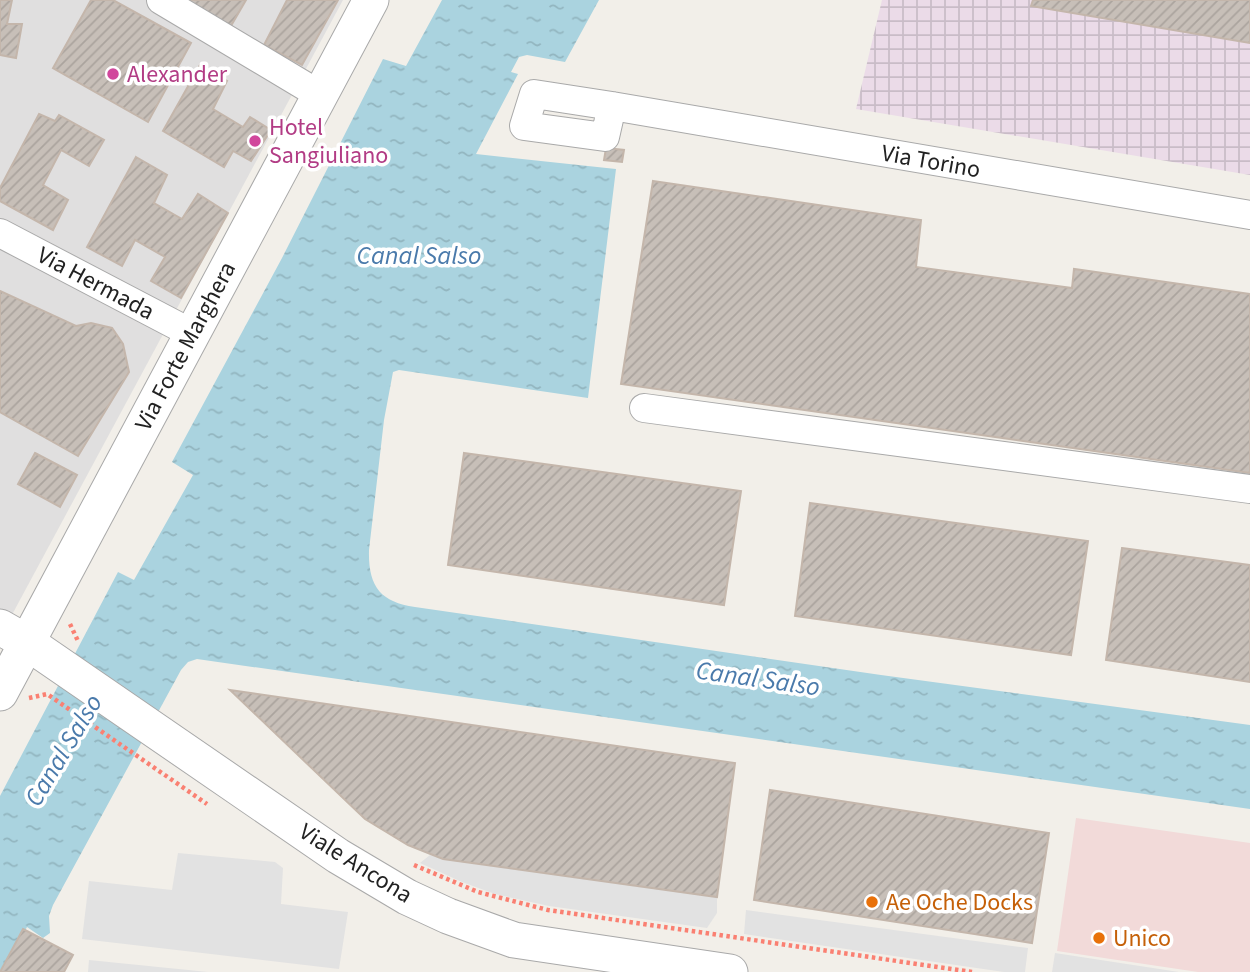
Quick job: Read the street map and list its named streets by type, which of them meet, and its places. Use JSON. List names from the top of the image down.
{
  "streets": {
    "street": [
      "Via Torino",
      "Via Hermada",
      "Via Forte Marghera",
      "Viale Ancona"
    ]
  },
  "crossings": [
    ["Via Hermada", "Via Forte Marghera"],
    ["Via Forte Marghera", "Viale Ancona"]
  ],
  "water": ["Canal Salso"],
  "places": [
    "Alexander",
    "Hotel Sangiuliano",
    "Ae Oche Docks",
    "Unico"
  ]
}
